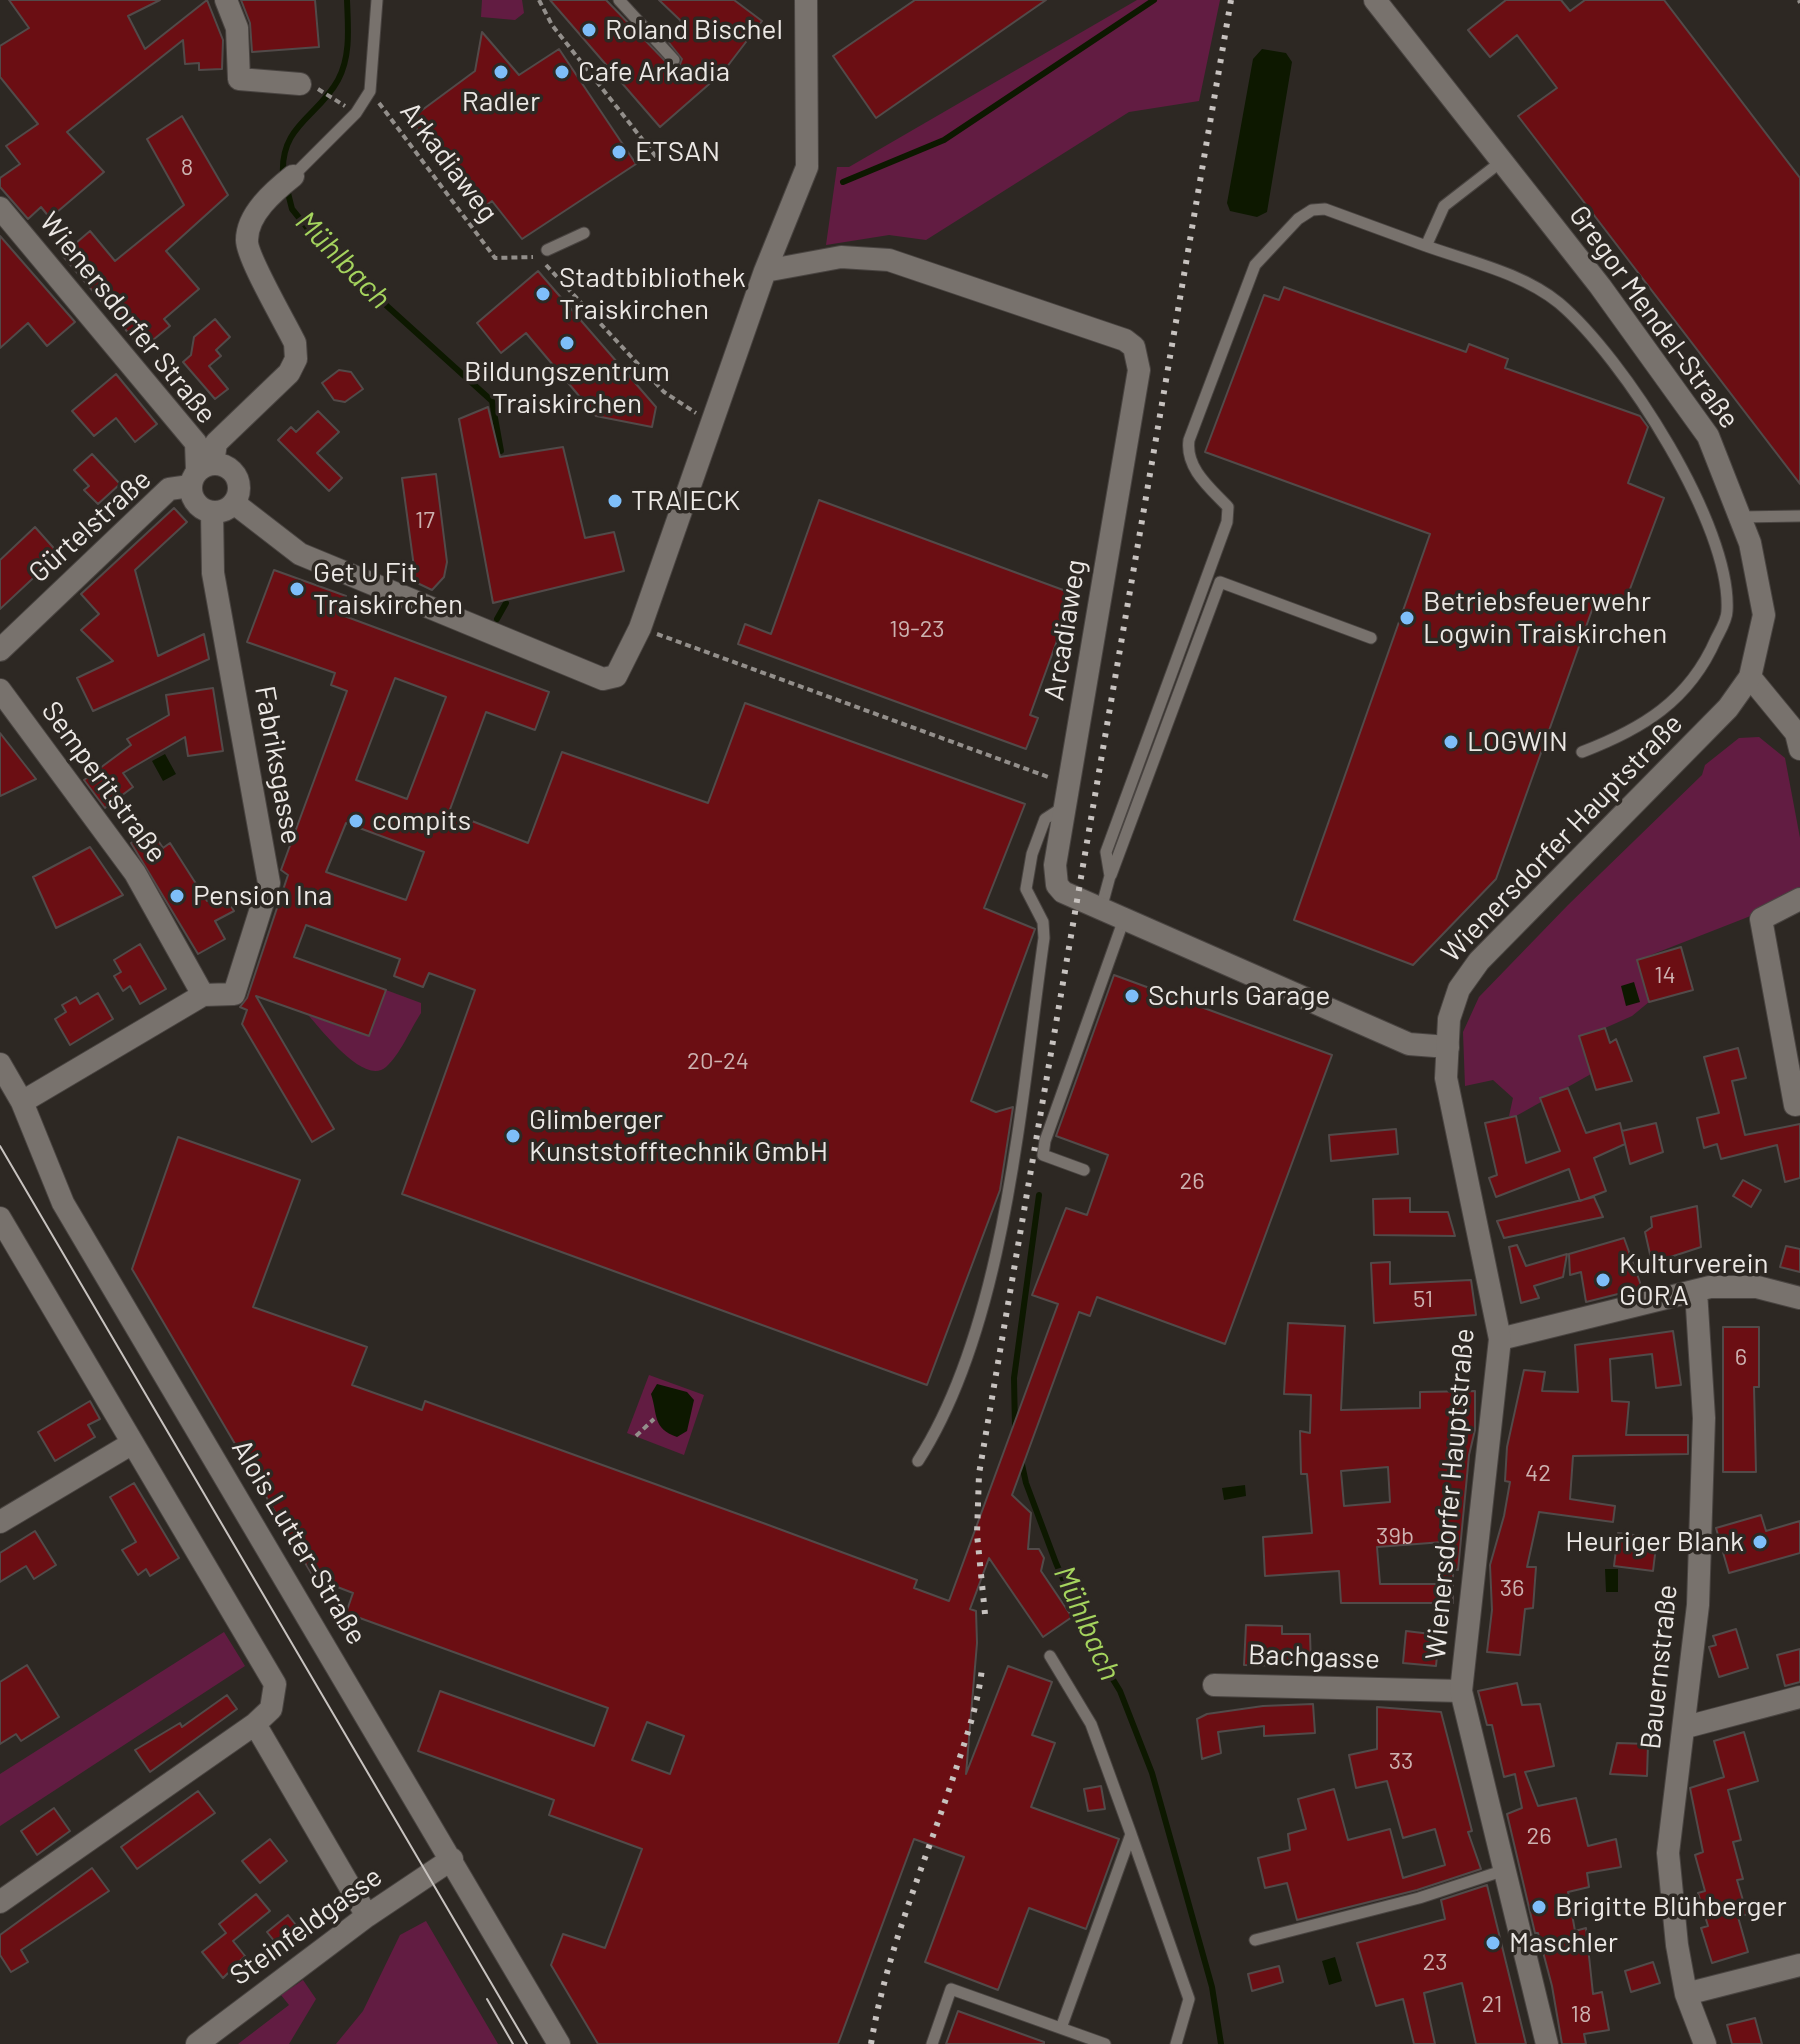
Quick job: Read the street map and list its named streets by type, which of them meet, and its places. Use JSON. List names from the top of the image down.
{
  "streets": {
    "street": [
      "Gregor Mendel-Straße",
      "Wienersdorfer Straße",
      "Gürtelstraße",
      "Arcadiaweg",
      "Fabriksgasse",
      "Semperitstraße",
      "Wienersdorfer Hauptstraße",
      "Alois Lutter-Straße",
      "Bachgasse",
      "Bauernstraße",
      "Steinfeldgasse"
    ],
    "path": ["Arkadiaweg"]
  },
  "crossings": [
    ["Gregor Mendel-Straße", "Wienersdorfer Hauptstraße"],
    ["Wienersdorfer Straße", "Gürtelstraße"],
    ["Wienersdorfer Straße", "Fabriksgasse"],
    ["Gürtelstraße", "Fabriksgasse"],
    ["Arcadiaweg", "Wienersdorfer Hauptstraße"],
    ["Fabriksgasse", "Semperitstraße"],
    ["Wienersdorfer Hauptstraße", "Bachgasse"],
    ["Alois Lutter-Straße", "Steinfeldgasse"]
  ],
  "water": ["Mühlbach"],
  "places": [
    "Roland Bischel",
    "Radler",
    "Cafe Arkadia",
    "ETSAN",
    "Stadtbibliothek Traiskirchen",
    "Bildungszentrum Traiskirchen",
    "TRAIECK",
    "Get U Fit Traiskirchen",
    "Betriebsfeuerwehr Logwin Traiskirchen",
    "LOGWIN",
    "compits",
    "Pension Ina",
    "Schurls Garage",
    "Glimberger Kunststofftechnik GmbH",
    "Kulturverein GORA",
    "Heuriger Blank",
    "Brigitte Blühberger",
    "Maschler"
  ],
  "house_numbers": [
    "8",
    "17",
    "19-23",
    "14",
    "20-24",
    "26",
    "51",
    "6",
    "42",
    "39b",
    "36",
    "33",
    "26",
    "23",
    "21",
    "18"
  ]
}
